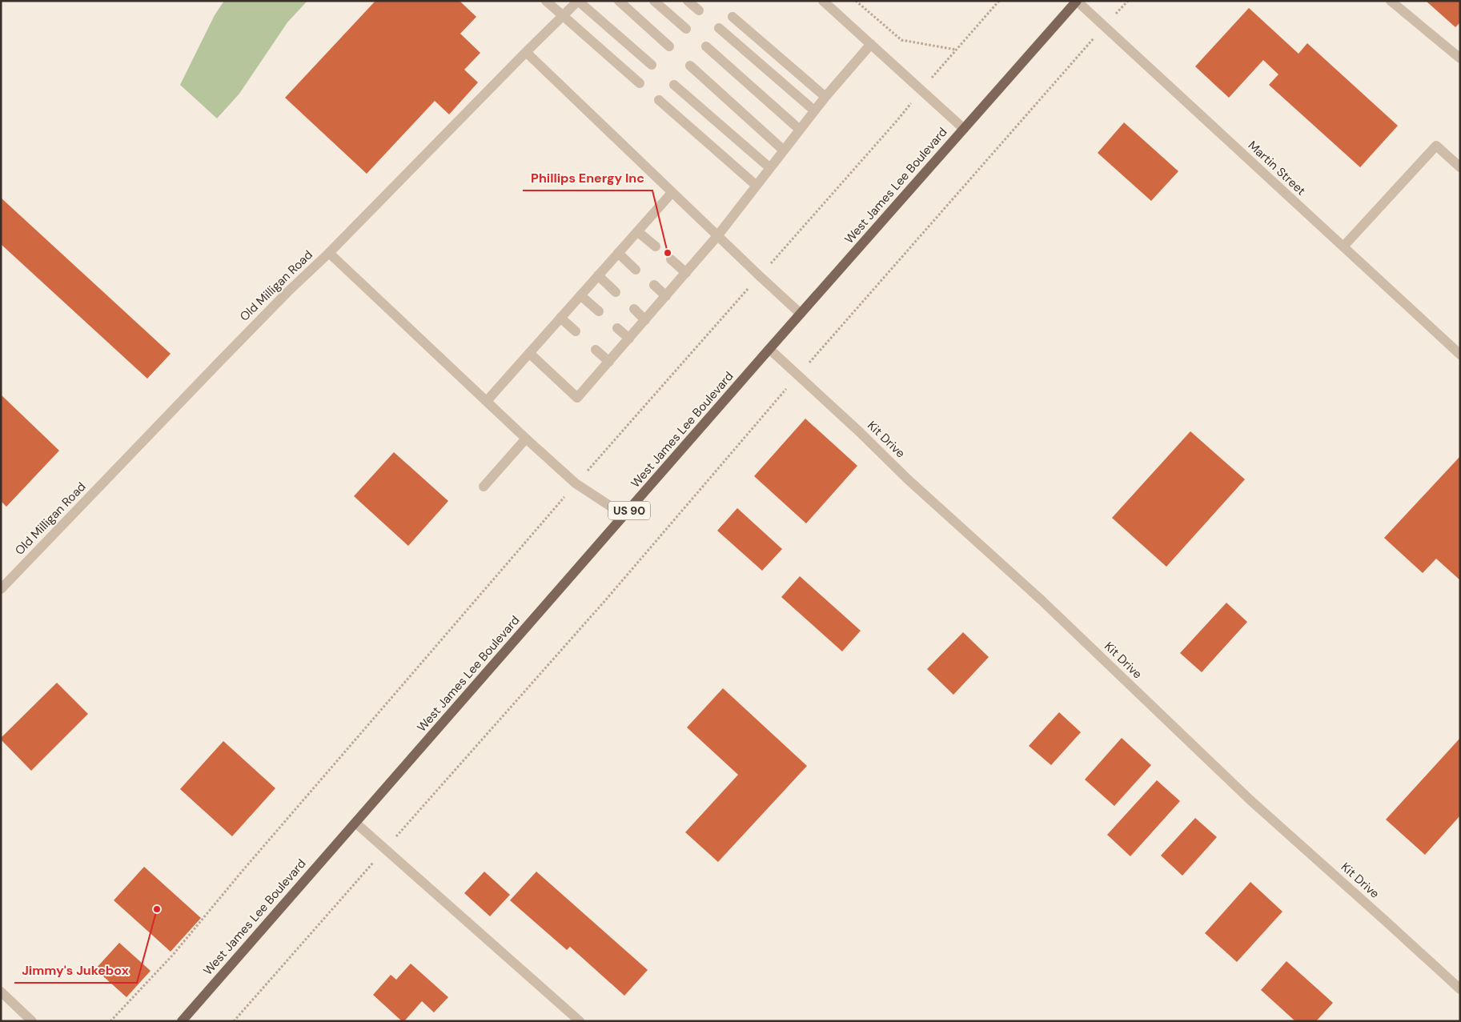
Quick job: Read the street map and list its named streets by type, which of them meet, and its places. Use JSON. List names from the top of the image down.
{
  "streets": {
    "main road": ["West James Lee Boulevard", "US 90"],
    "street": ["Martin Street", "Old Milligan Road", "Kit Drive"]
  },
  "crossings": [
    ["Martin Street", "West James Lee Boulevard"],
    ["West James Lee Boulevard", "Old Milligan Road"],
    ["West James Lee Boulevard", "Kit Drive"]
  ],
  "places": ["Phillips Energy Inc", "Jimmy's Jukebox"]
}
